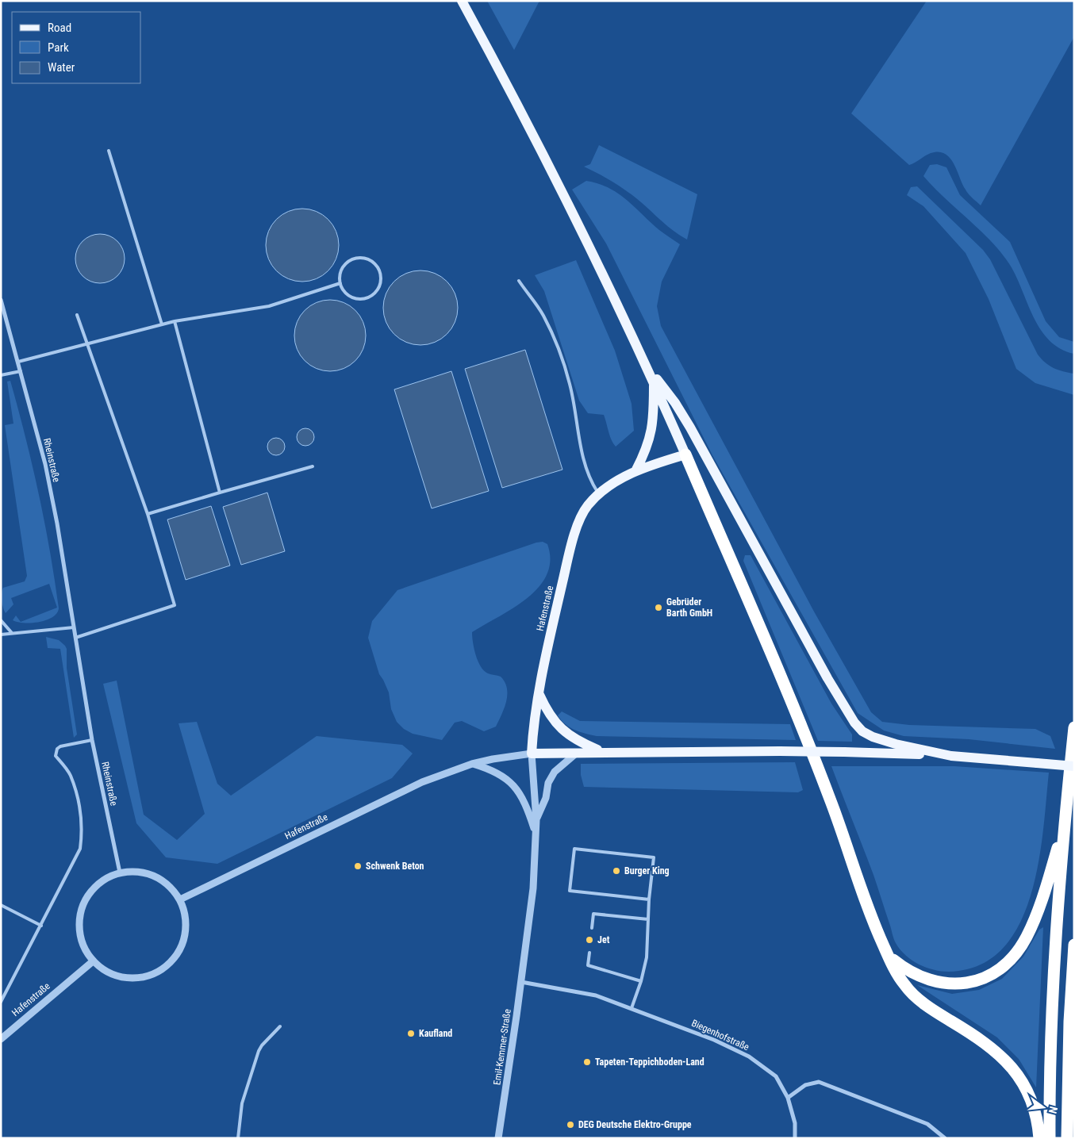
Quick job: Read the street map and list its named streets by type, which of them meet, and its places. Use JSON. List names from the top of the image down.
{
  "streets": {
    "main road": ["Hafenstraße"],
    "street": ["Rheinstraße", "Biegenhofstraße", "Emil-Kemmer-Straße"]
  },
  "crossings": [
    ["Rheinstraße", "Hafenstraße"],
    ["Hafenstraße", "Emil-Kemmer-Straße"],
    ["Biegenhofstraße", "Emil-Kemmer-Straße"]
  ],
  "places": [
    "Gebrüder Barth GmbH",
    "Schwenk Beton",
    "Burger King",
    "Jet",
    "Kaufland",
    "Tapeten-Teppichboden-Land",
    "DEG Deutsche Elektro-Gruppe"
  ],
  "legend": ["Road", "Park", "Water"],
  "north": "right"
}
